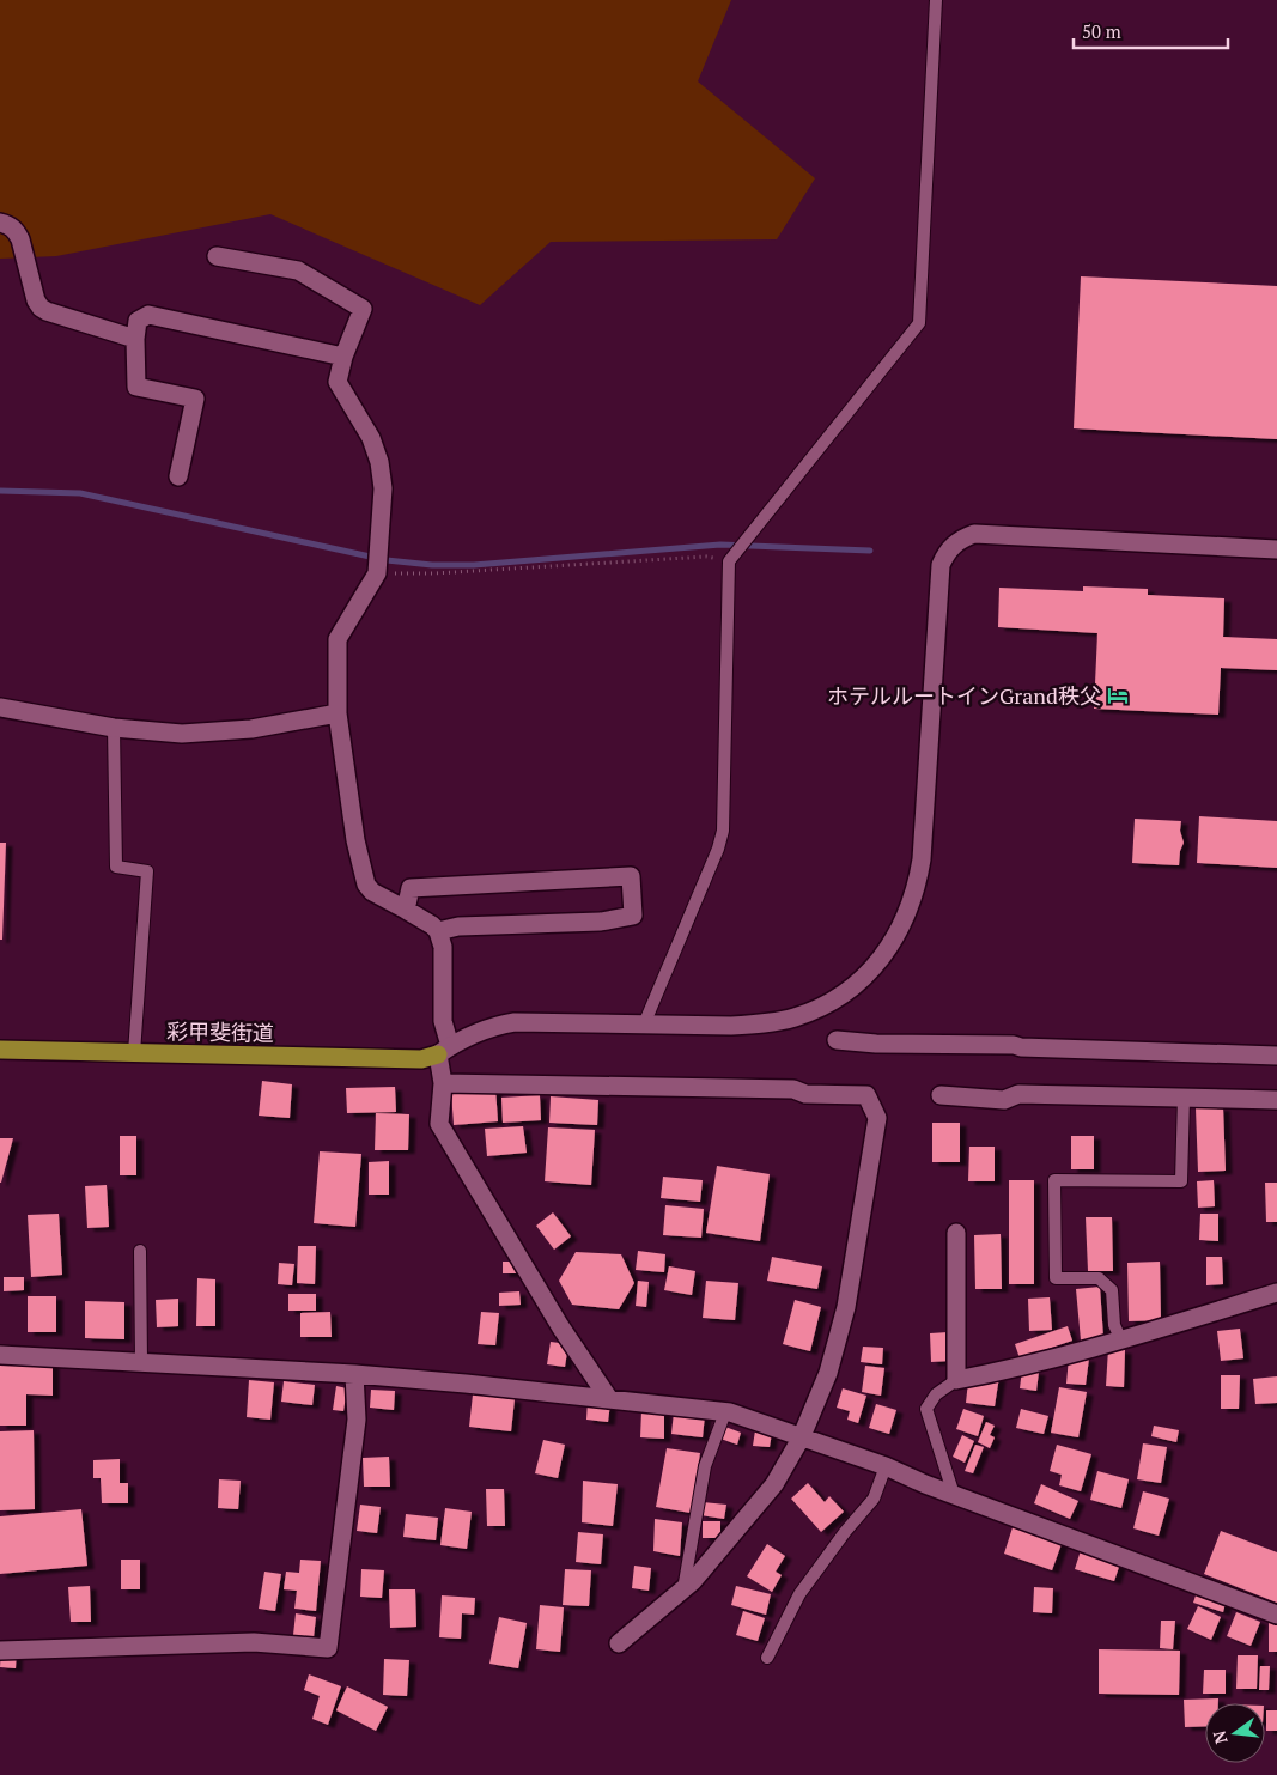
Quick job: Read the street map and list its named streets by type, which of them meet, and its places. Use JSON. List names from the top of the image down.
{
  "streets": {
    "highway": ["彩甲斐街道"]
  },
  "places": {
    "hotel": ["ホテルルートインGrand秩父"]
  },
  "scale_bar": "50 m",
  "north": "left"
}
